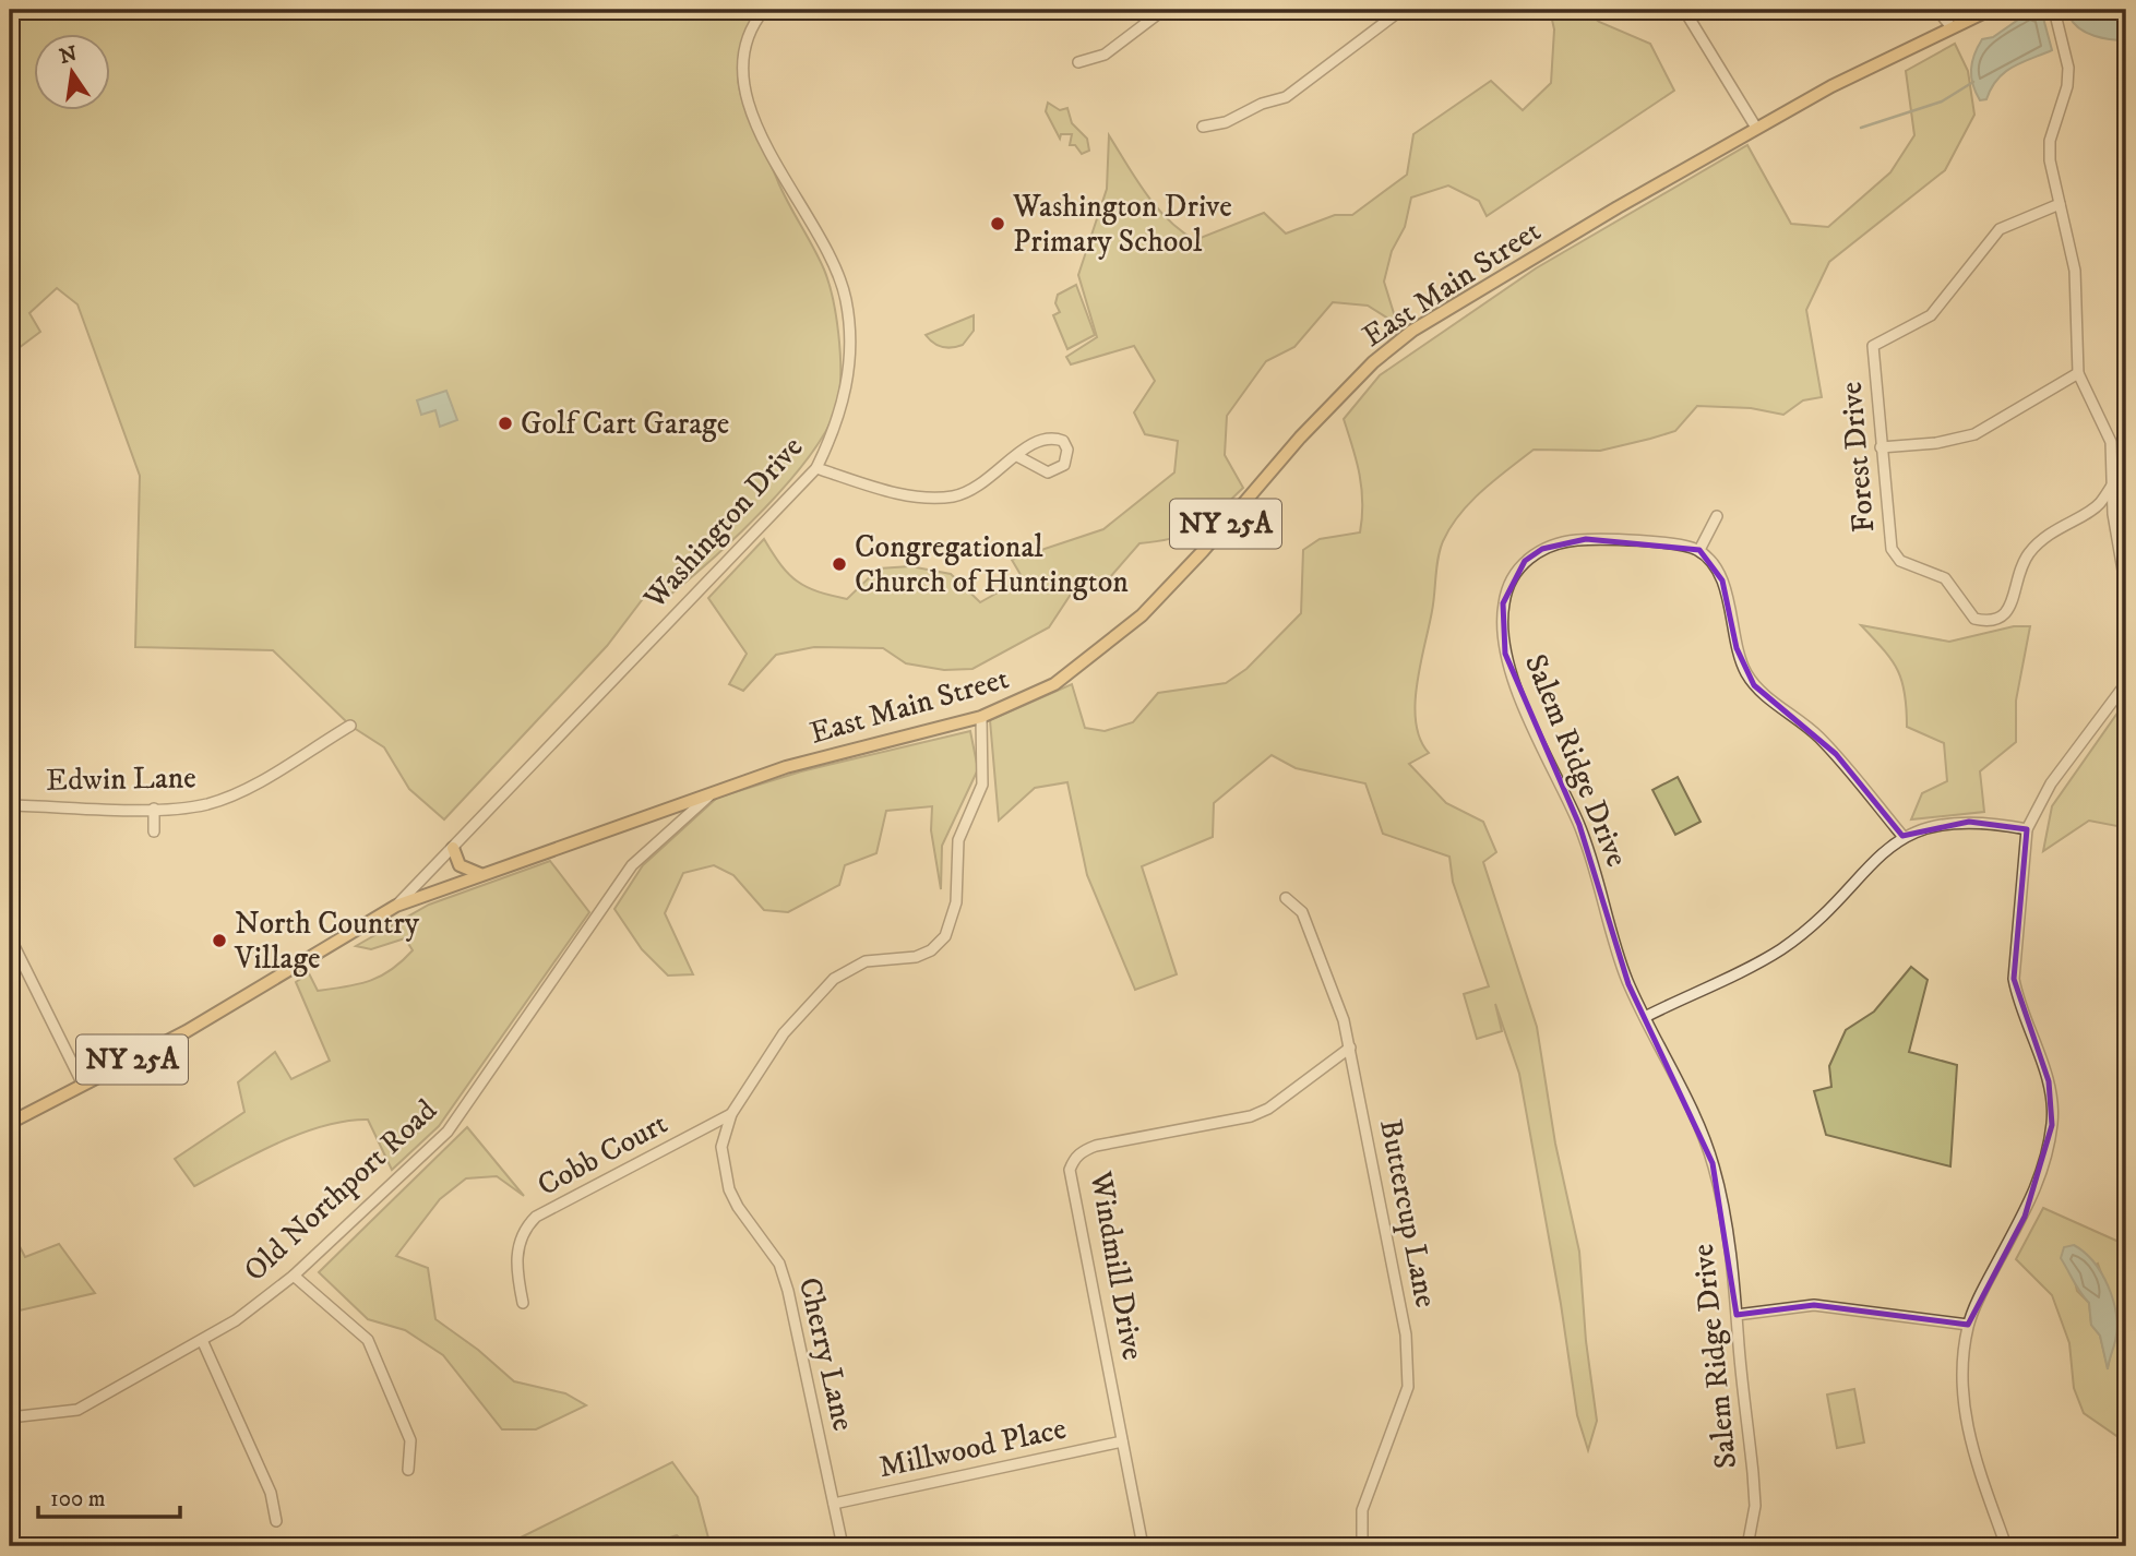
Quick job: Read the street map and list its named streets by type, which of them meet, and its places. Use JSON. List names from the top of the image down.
{
  "streets": {
    "main road": ["East Main Street", "NY 25A"],
    "street": [
      "Forest Drive",
      "Washington Drive",
      "Salem Ridge Drive",
      "Edwin Lane",
      "Cobb Court",
      "Old Northport Road",
      "Buttercup Lane",
      "Windmill Drive",
      "Cherry Lane",
      "Millwood Place"
    ]
  },
  "crossings": [
    ["East Main Street", "Washington Drive"],
    ["East Main Street", "Old Northport Road"],
    ["East Main Street", "Cherry Lane"],
    ["Cobb Court", "Cherry Lane"],
    ["Buttercup Lane", "Windmill Drive"],
    ["Windmill Drive", "Millwood Place"],
    ["Cherry Lane", "Millwood Place"]
  ],
  "places": [
    "Washington Drive Primary School",
    "Golf Cart Garage",
    "Congregational Church of Huntington",
    "North Country Village"
  ],
  "scale_bar": "100 m",
  "north": "top"
}
